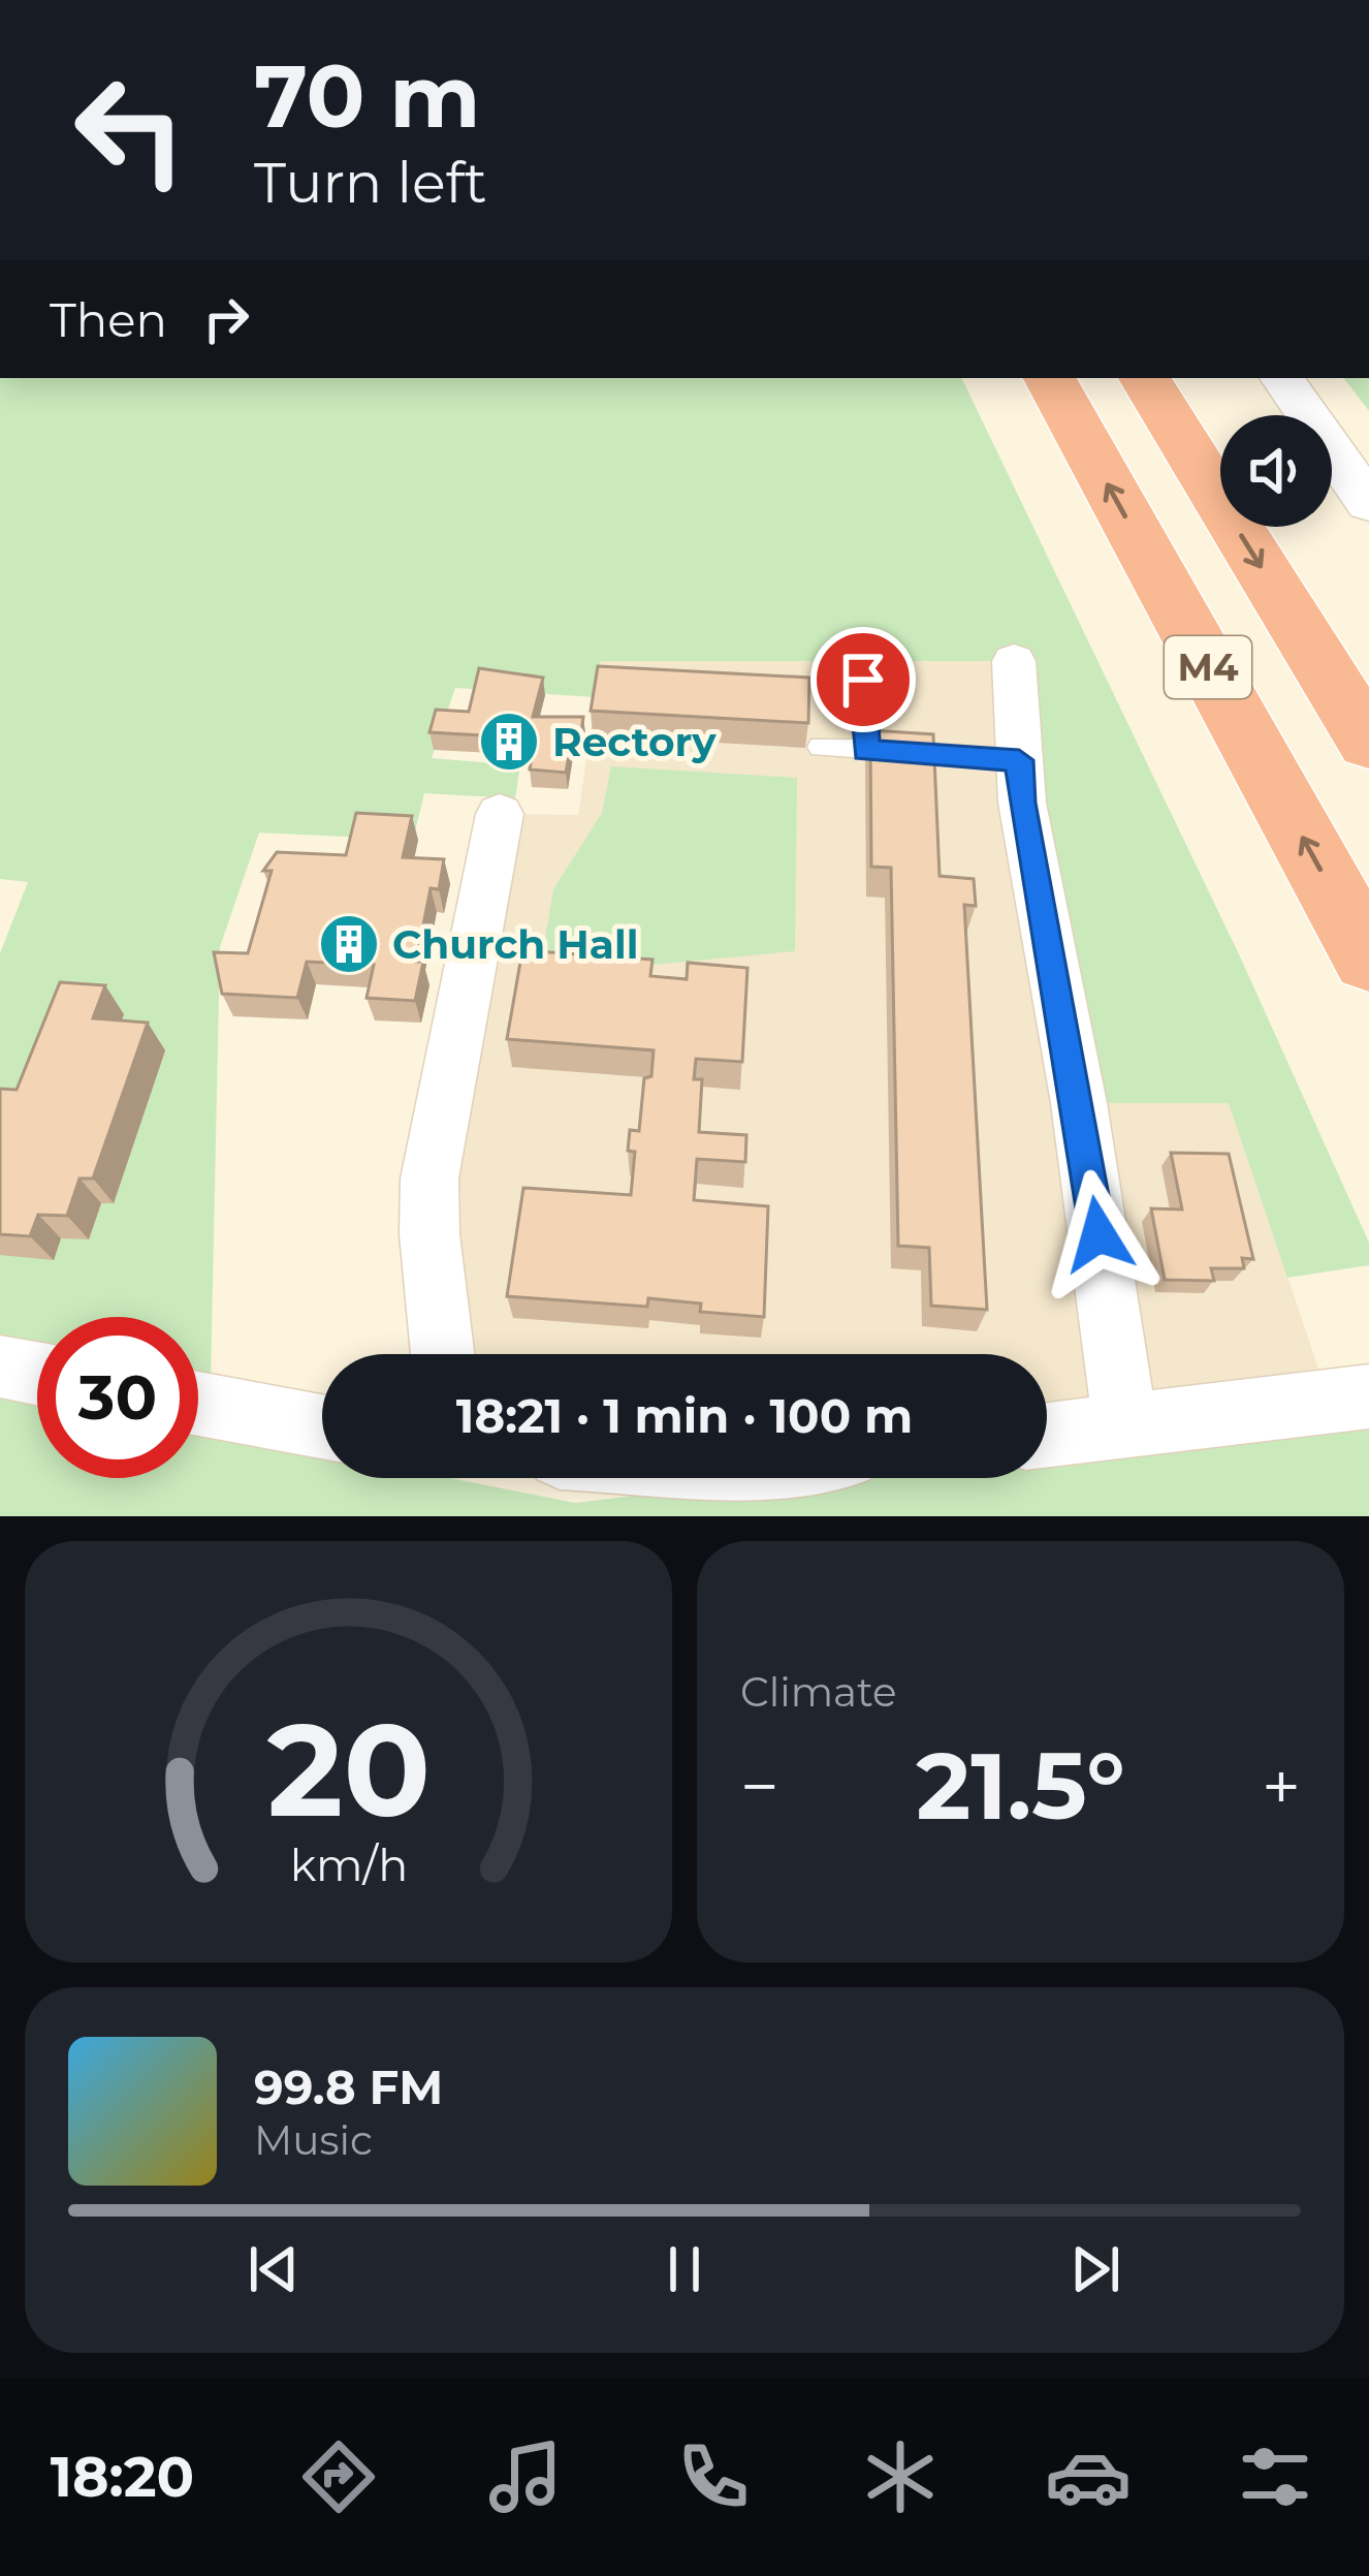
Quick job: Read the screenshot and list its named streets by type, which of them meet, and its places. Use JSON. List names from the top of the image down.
{
  "streets": {
    "highway": ["M4"]
  },
  "places": {
    "building": ["Rectory", "Church Hall"]
  },
  "page": {
    "turn": ["70 m", "Turn left"],
    "then": "Then",
    "limit": "30",
    "trip": "18:21 · 1 min · 100 m",
    "tile": "Climate",
    "heat": ["−", "21.5°", "+"],
    "song": ["99.8 FM", "Music"],
    "tabs": "18:20",
    "gauge": ["20", "km/h"]
  }
}
